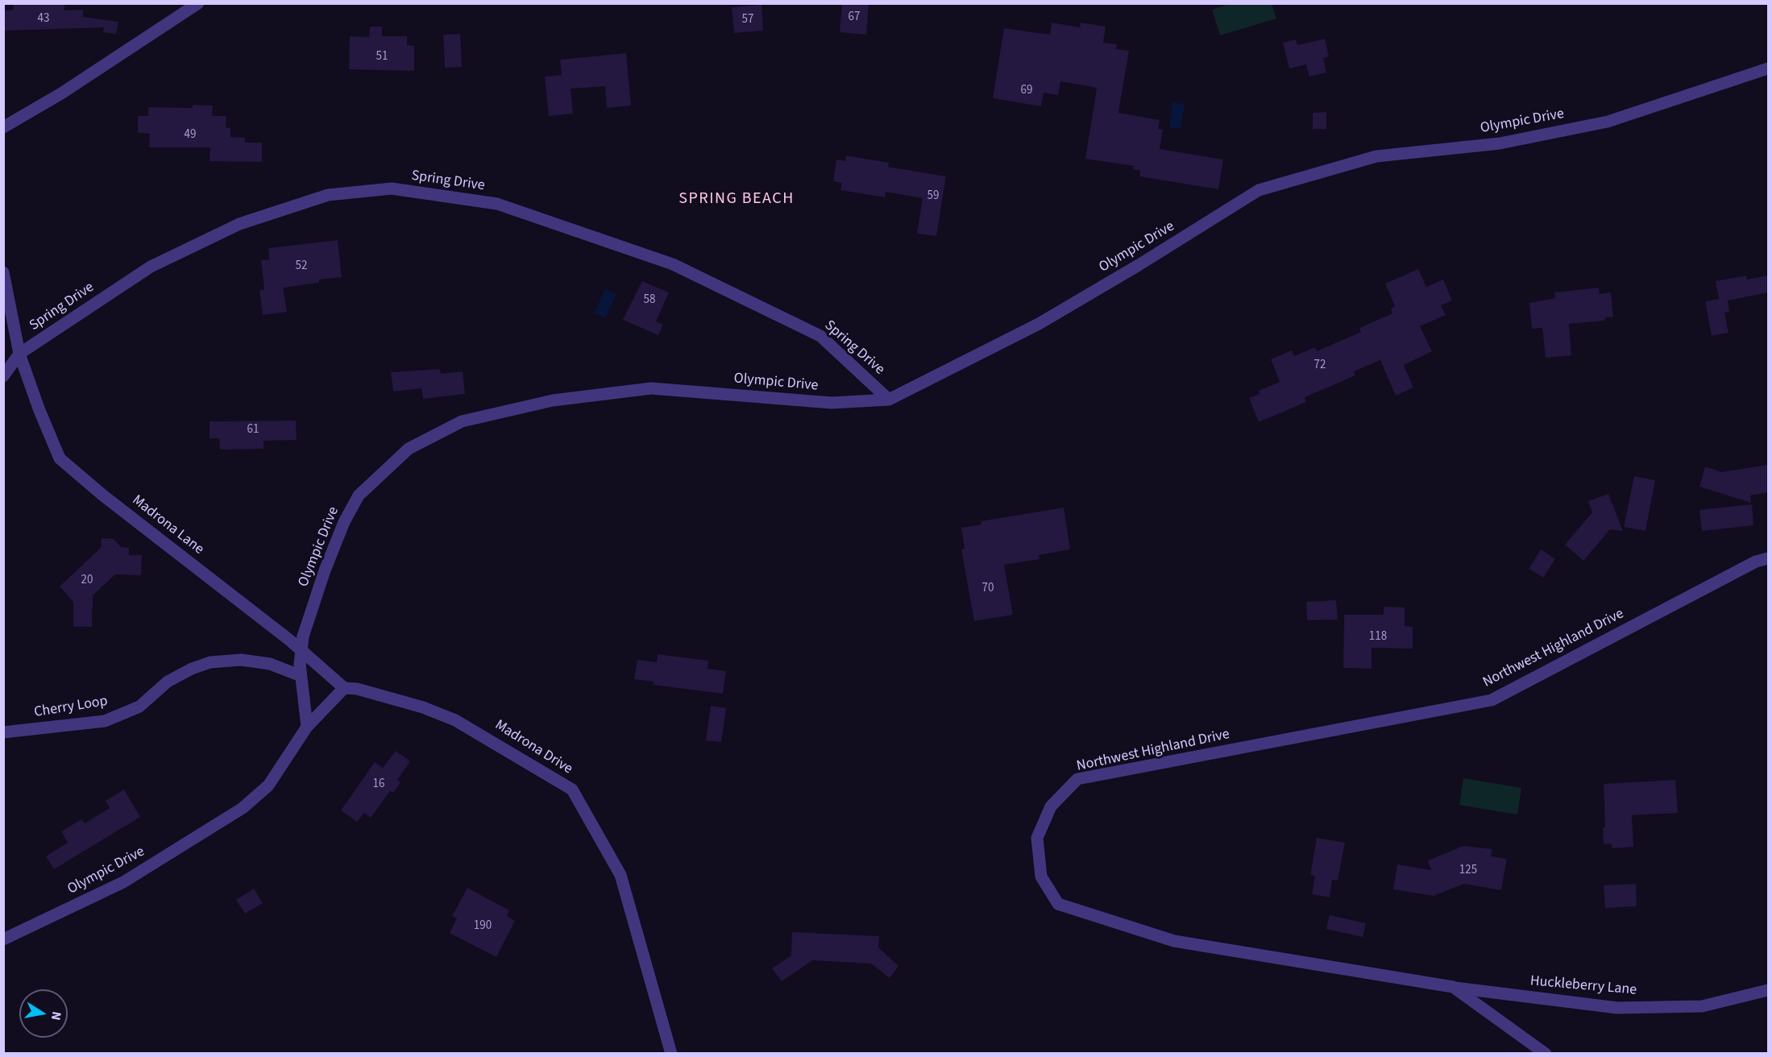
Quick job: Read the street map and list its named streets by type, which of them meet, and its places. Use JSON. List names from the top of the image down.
{
  "streets": {
    "street": [
      "Olympic Drive",
      "Spring Drive",
      "Madrona Lane",
      "Northwest Highland Drive",
      "Cherry Loop",
      "Madrona Drive",
      "Huckleberry Lane"
    ]
  },
  "crossings": [
    ["Olympic Drive", "Spring Drive"],
    ["Olympic Drive", "Cherry Loop"],
    ["Spring Drive", "Madrona Lane"],
    ["Madrona Lane", "Madrona Drive"],
    ["Northwest Highland Drive", "Huckleberry Lane"]
  ],
  "districts": ["SPRING BEACH"],
  "house_numbers": [
    "67",
    "43",
    "57",
    "51",
    "69",
    "49",
    "59",
    "52",
    "58",
    "72",
    "61",
    "20",
    "70",
    "118",
    "16",
    "125",
    "190"
  ],
  "north": "right"
}
